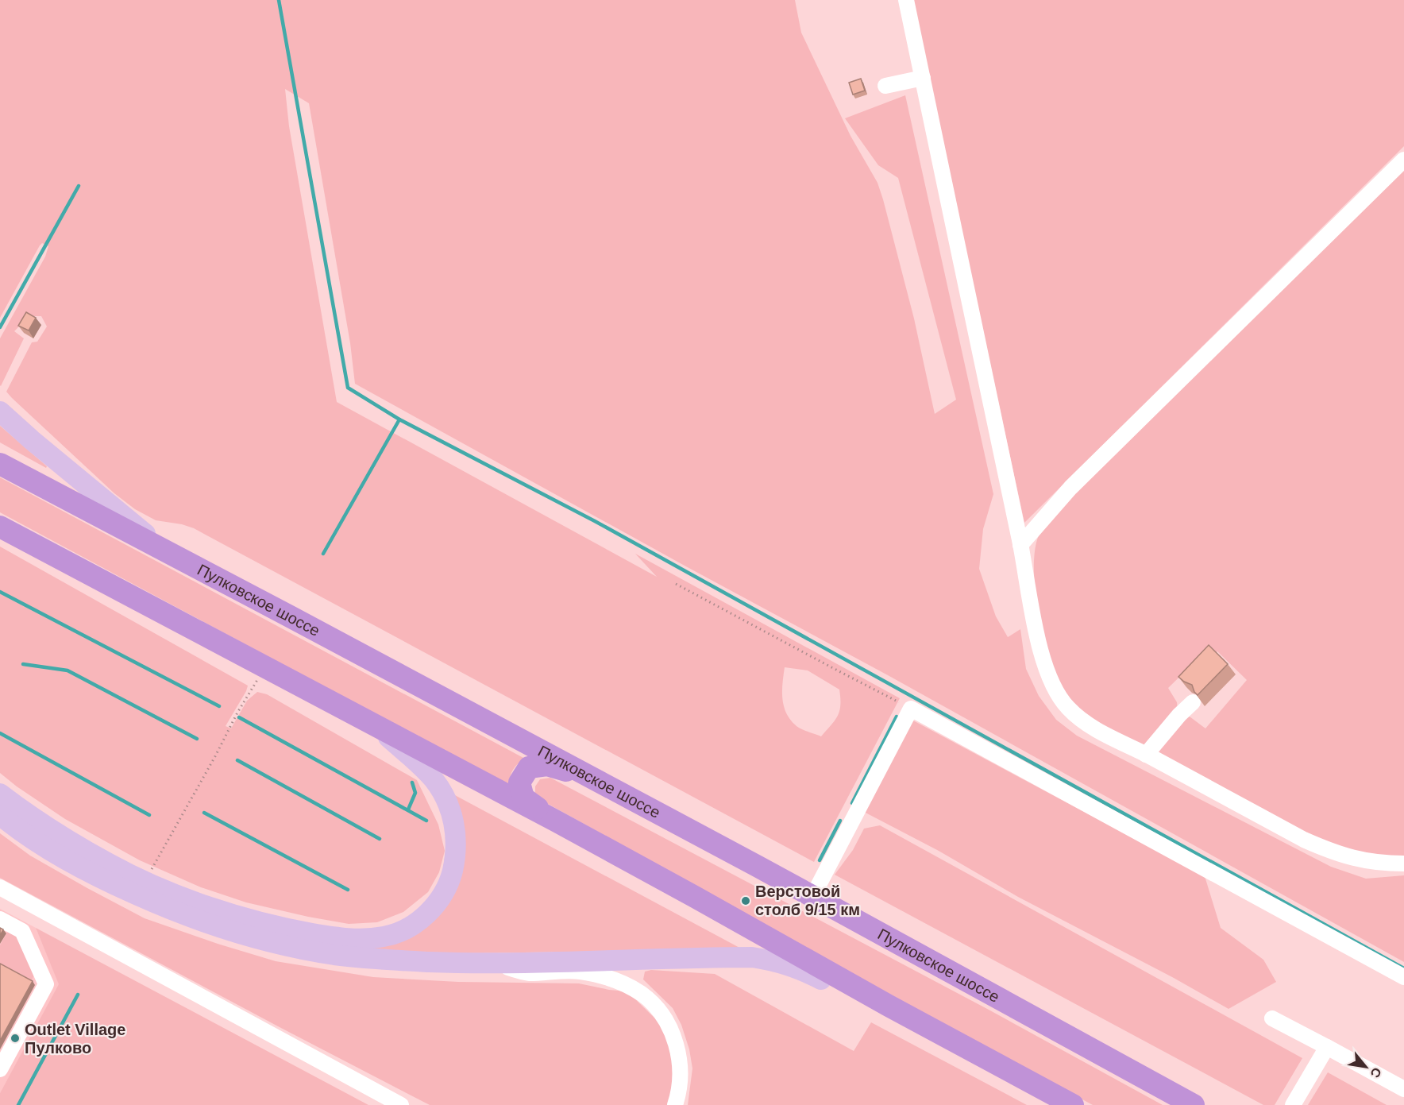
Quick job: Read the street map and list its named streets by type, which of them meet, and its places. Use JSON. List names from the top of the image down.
{
  "streets": {
    "highway": ["Пулковское шоссе"]
  },
  "places": ["Верстовой столб 9/15 км", "Outlet Village Пулково"],
  "north": "bottom right"
}
